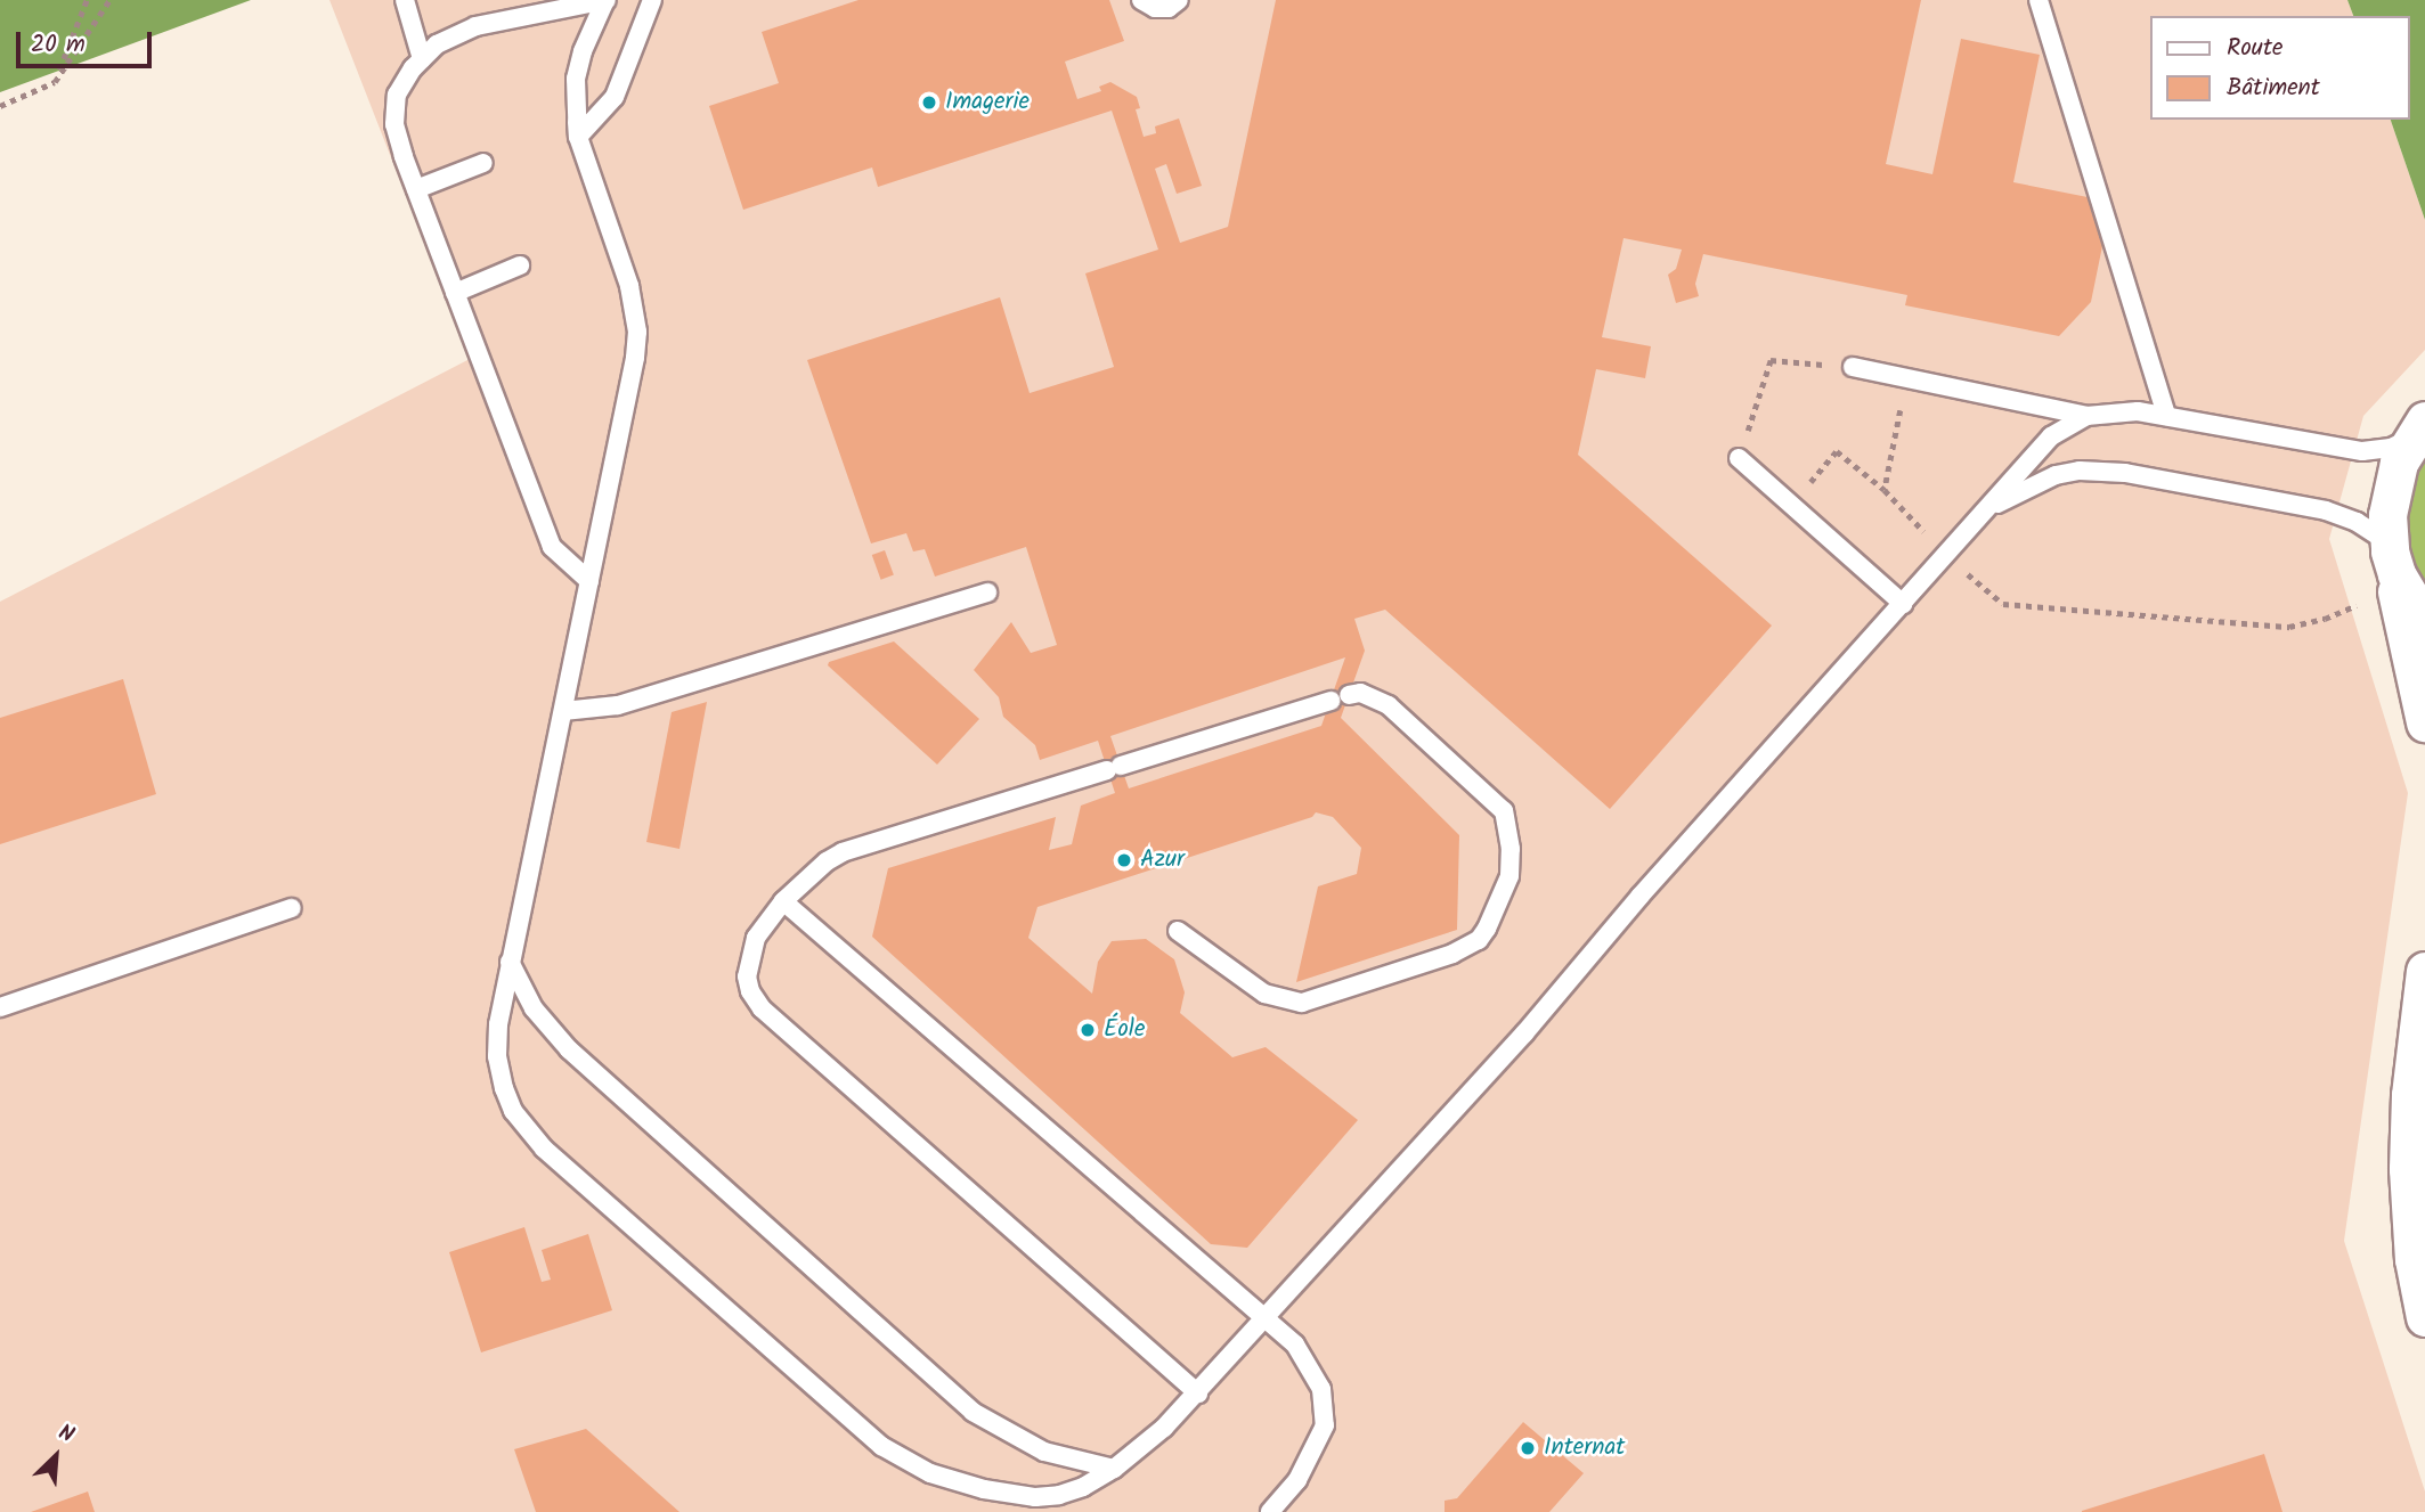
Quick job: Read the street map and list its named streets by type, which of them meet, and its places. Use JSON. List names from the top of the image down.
{
  "places": [
    "Imagerie",
    "Azur",
    "Éole",
    "Internat"
  ],
  "legend": ["Route", "Bâtiment"],
  "scale_bar": "20 m",
  "north": "top right"
}
